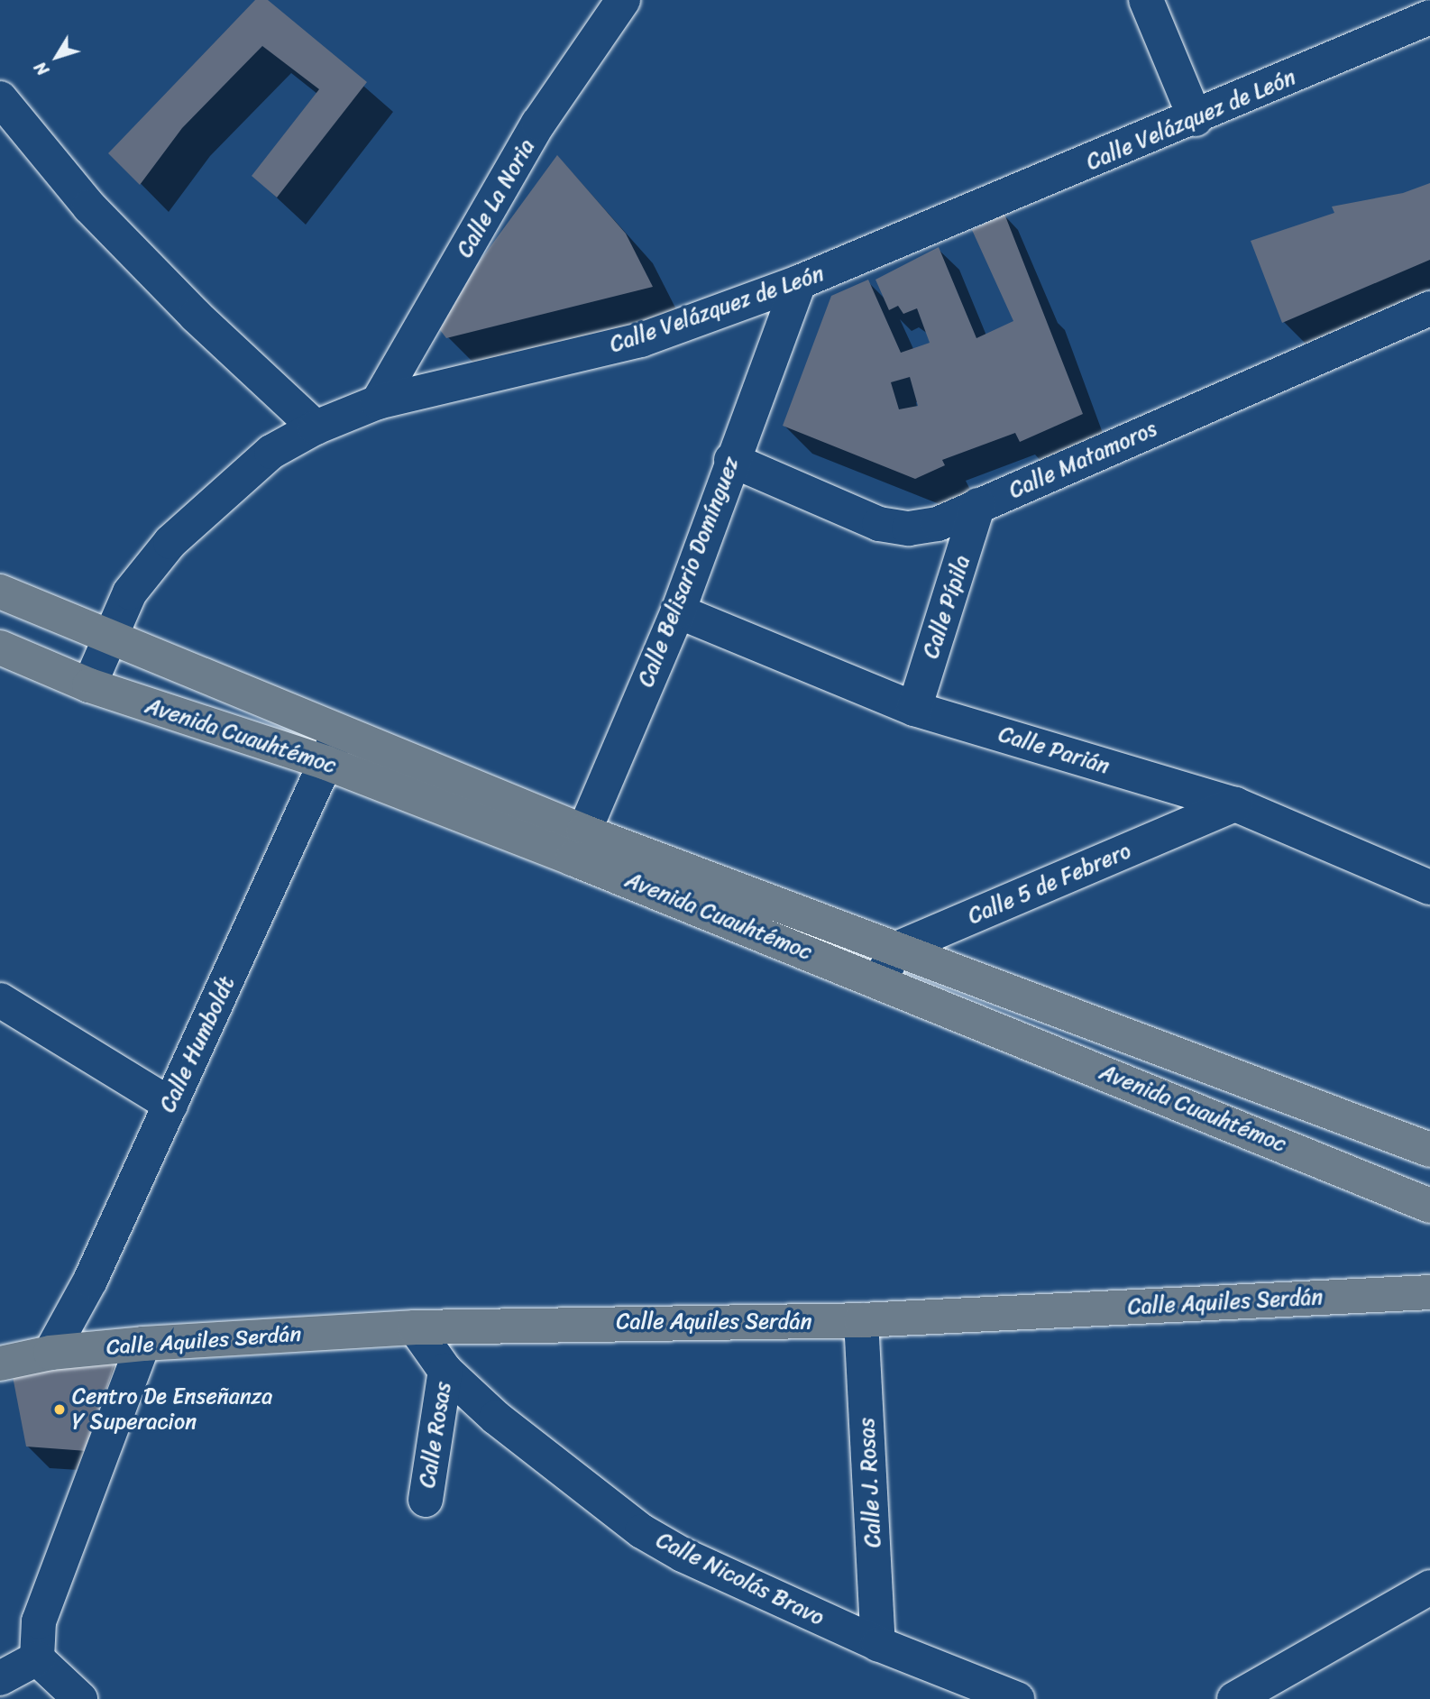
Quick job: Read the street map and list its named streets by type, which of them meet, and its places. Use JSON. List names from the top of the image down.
{
  "streets": {
    "main road": ["Avenida Cuauhtémoc", "Calle Aquiles Serdán"],
    "street": [
      "Calle Velázquez de León",
      "Calle La Noria",
      "Calle Matamoros",
      "Calle Belisario Domínguez",
      "Calle Pípila",
      "Calle Parián",
      "Calle 5 de Febrero",
      "Calle Humboldt",
      "Calle Rosas",
      "Calle J. Rosas",
      "Calle Nicolás Bravo"
    ]
  },
  "crossings": [
    ["Calle Velázquez de León", "Calle La Noria"],
    ["Calle Velázquez de León", "Calle Belisario Domínguez"],
    ["Calle Velázquez de León", "Avenida Cuauhtémoc"],
    ["Calle Matamoros", "Calle Belisario Domínguez"],
    ["Calle Matamoros", "Calle Pípila"],
    ["Calle Belisario Domínguez", "Avenida Cuauhtémoc"],
    ["Calle Belisario Domínguez", "Calle Parián"],
    ["Calle Pípila", "Calle Parián"],
    ["Avenida Cuauhtémoc", "Calle 5 de Febrero"],
    ["Avenida Cuauhtémoc", "Calle Humboldt"],
    ["Calle Parián", "Calle 5 de Febrero"],
    ["Calle Humboldt", "Calle Aquiles Serdán"],
    ["Calle Aquiles Serdán", "Calle J. Rosas"],
    ["Calle Aquiles Serdán", "Calle Nicolás Bravo"],
    ["Calle Rosas", "Calle Nicolás Bravo"],
    ["Calle J. Rosas", "Calle Nicolás Bravo"]
  ],
  "places": ["Centro De Enseñanza Y Superacion"],
  "north": "bottom left"
}
